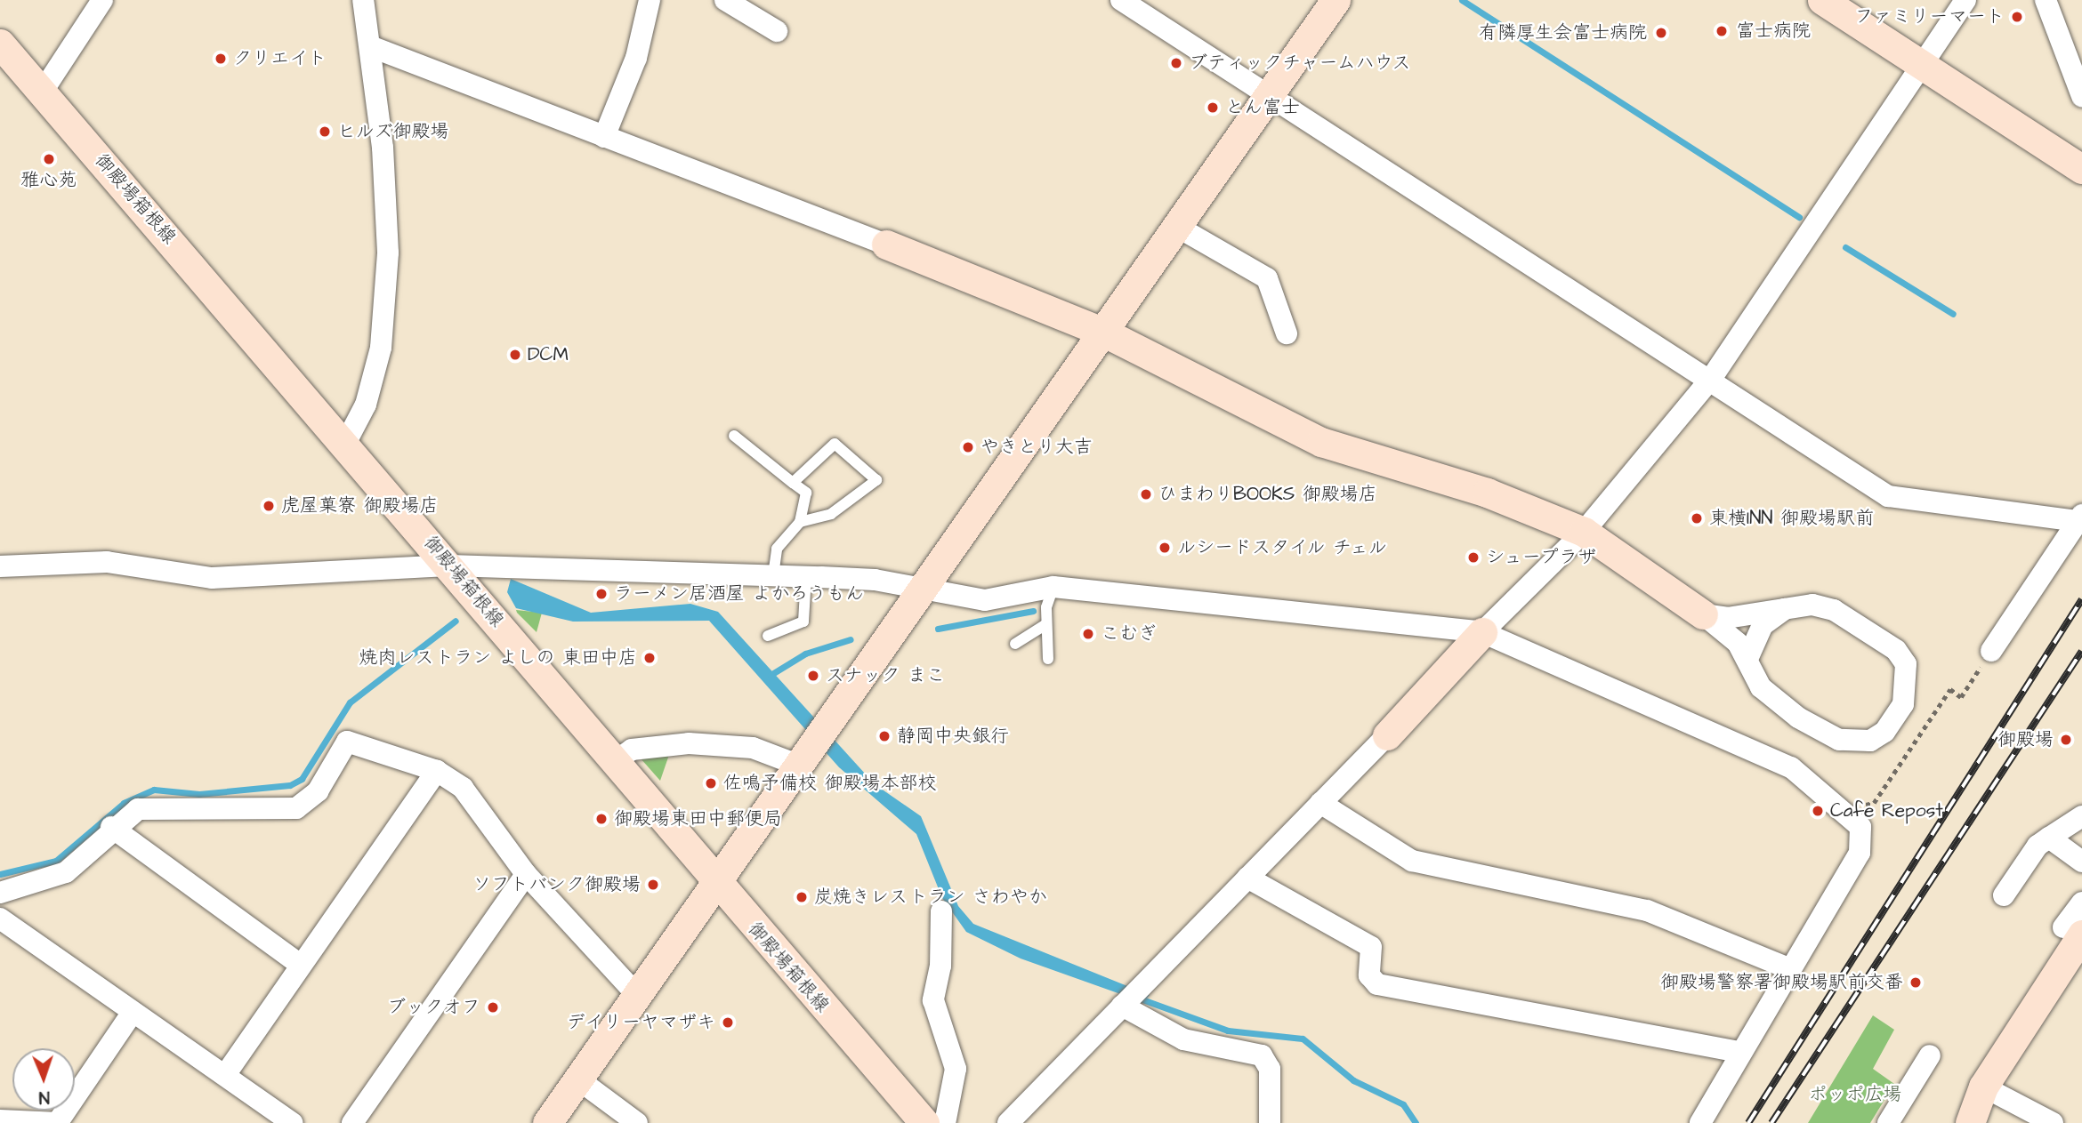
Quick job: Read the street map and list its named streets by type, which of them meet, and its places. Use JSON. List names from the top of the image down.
{
  "streets": {
    "street": ["御殿場箱根線"]
  },
  "parks": ["ポッポ広場"],
  "places": [
    "ファミリーマート",
    "富士病院",
    "有隣厚生会富士病院",
    "クリエイト",
    "ブティックチャームハウス",
    "とん富士",
    "ヒルズ御殿場",
    "雅心苑",
    "DCM",
    "やきとり大吉",
    "ひまわりBOOKS 御殿場店",
    "虎屋菓寮 御殿場店",
    "東横INN 御殿場駅前",
    "ルシードスタイル チェル",
    "シュープラザ",
    "ラーメン居酒屋 よかろうもん",
    "こむぎ",
    "焼肉レストラン よしの 東田中店",
    "スナック まこ",
    "静岡中央銀行",
    "御殿場",
    "佐鳴予備校 御殿場本部校",
    "Cafe Repost",
    "御殿場東田中郵便局",
    "ソフトバンク御殿場",
    "炭焼きレストラン さわやか",
    "御殿場警察署御殿場駅前交番",
    "ブックオフ",
    "デイリーヤマザキ"
  ],
  "north": "bottom"
}
